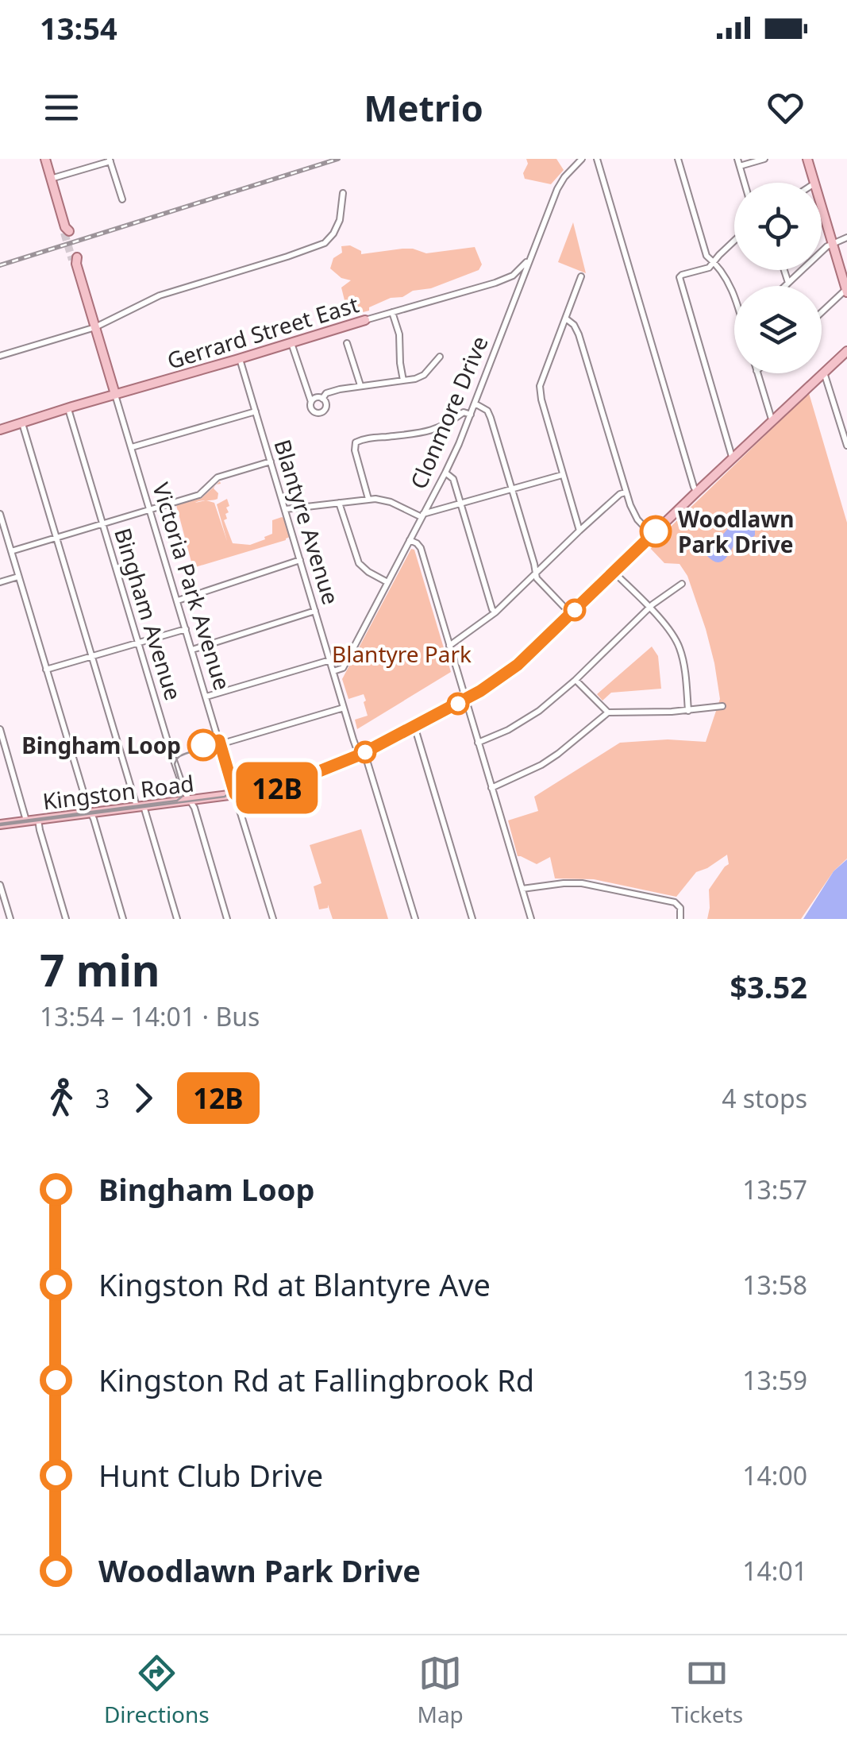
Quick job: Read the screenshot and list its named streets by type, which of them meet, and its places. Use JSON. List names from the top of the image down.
{
  "streets": {
    "main road": ["Gerrard Street East", "Victoria Park Avenue", "Kingston Road"],
    "street": ["Clonmore Drive", "Blantyre Avenue", "Bingham Avenue"]
  },
  "crossings": [
    ["Gerrard Street East", "Clonmore Drive"],
    ["Gerrard Street East", "Blantyre Avenue"],
    ["Gerrard Street East", "Victoria Park Avenue"],
    ["Gerrard Street East", "Bingham Avenue"],
    ["Clonmore Drive", "Blantyre Avenue"],
    ["Blantyre Avenue", "Kingston Road"],
    ["Victoria Park Avenue", "Kingston Road"],
    ["Bingham Avenue", "Kingston Road"]
  ],
  "parks": ["Blantyre Park"],
  "places": ["Woodlawn Park Drive", "Bingham Loop"],
  "lines": ["bus line 12B"],
  "page": {
    "status": "13:54",
    "header": "Metrio",
    "on_map": "12B",
    "heading": ["7 min", "13:54 – 14:01 · Bus", "$3.52"],
    "legs": ["3", "12B", "4 stops"],
    "list": [
      {
        "name": "Bingham Loop",
        "value": "13:57"
      },
      {
        "name": "Kingston Rd at Blantyre Ave",
        "value": "13:58"
      },
      {
        "name": "Kingston Rd at Fallingbrook Rd",
        "value": "13:59"
      },
      {
        "name": "Hunt Club Drive",
        "value": "14:00"
      },
      {
        "name": "Woodlawn Park Drive",
        "value": "14:01"
      }
    ],
    "tabs": ["Directions", "Map", "Tickets"]
  }
}
